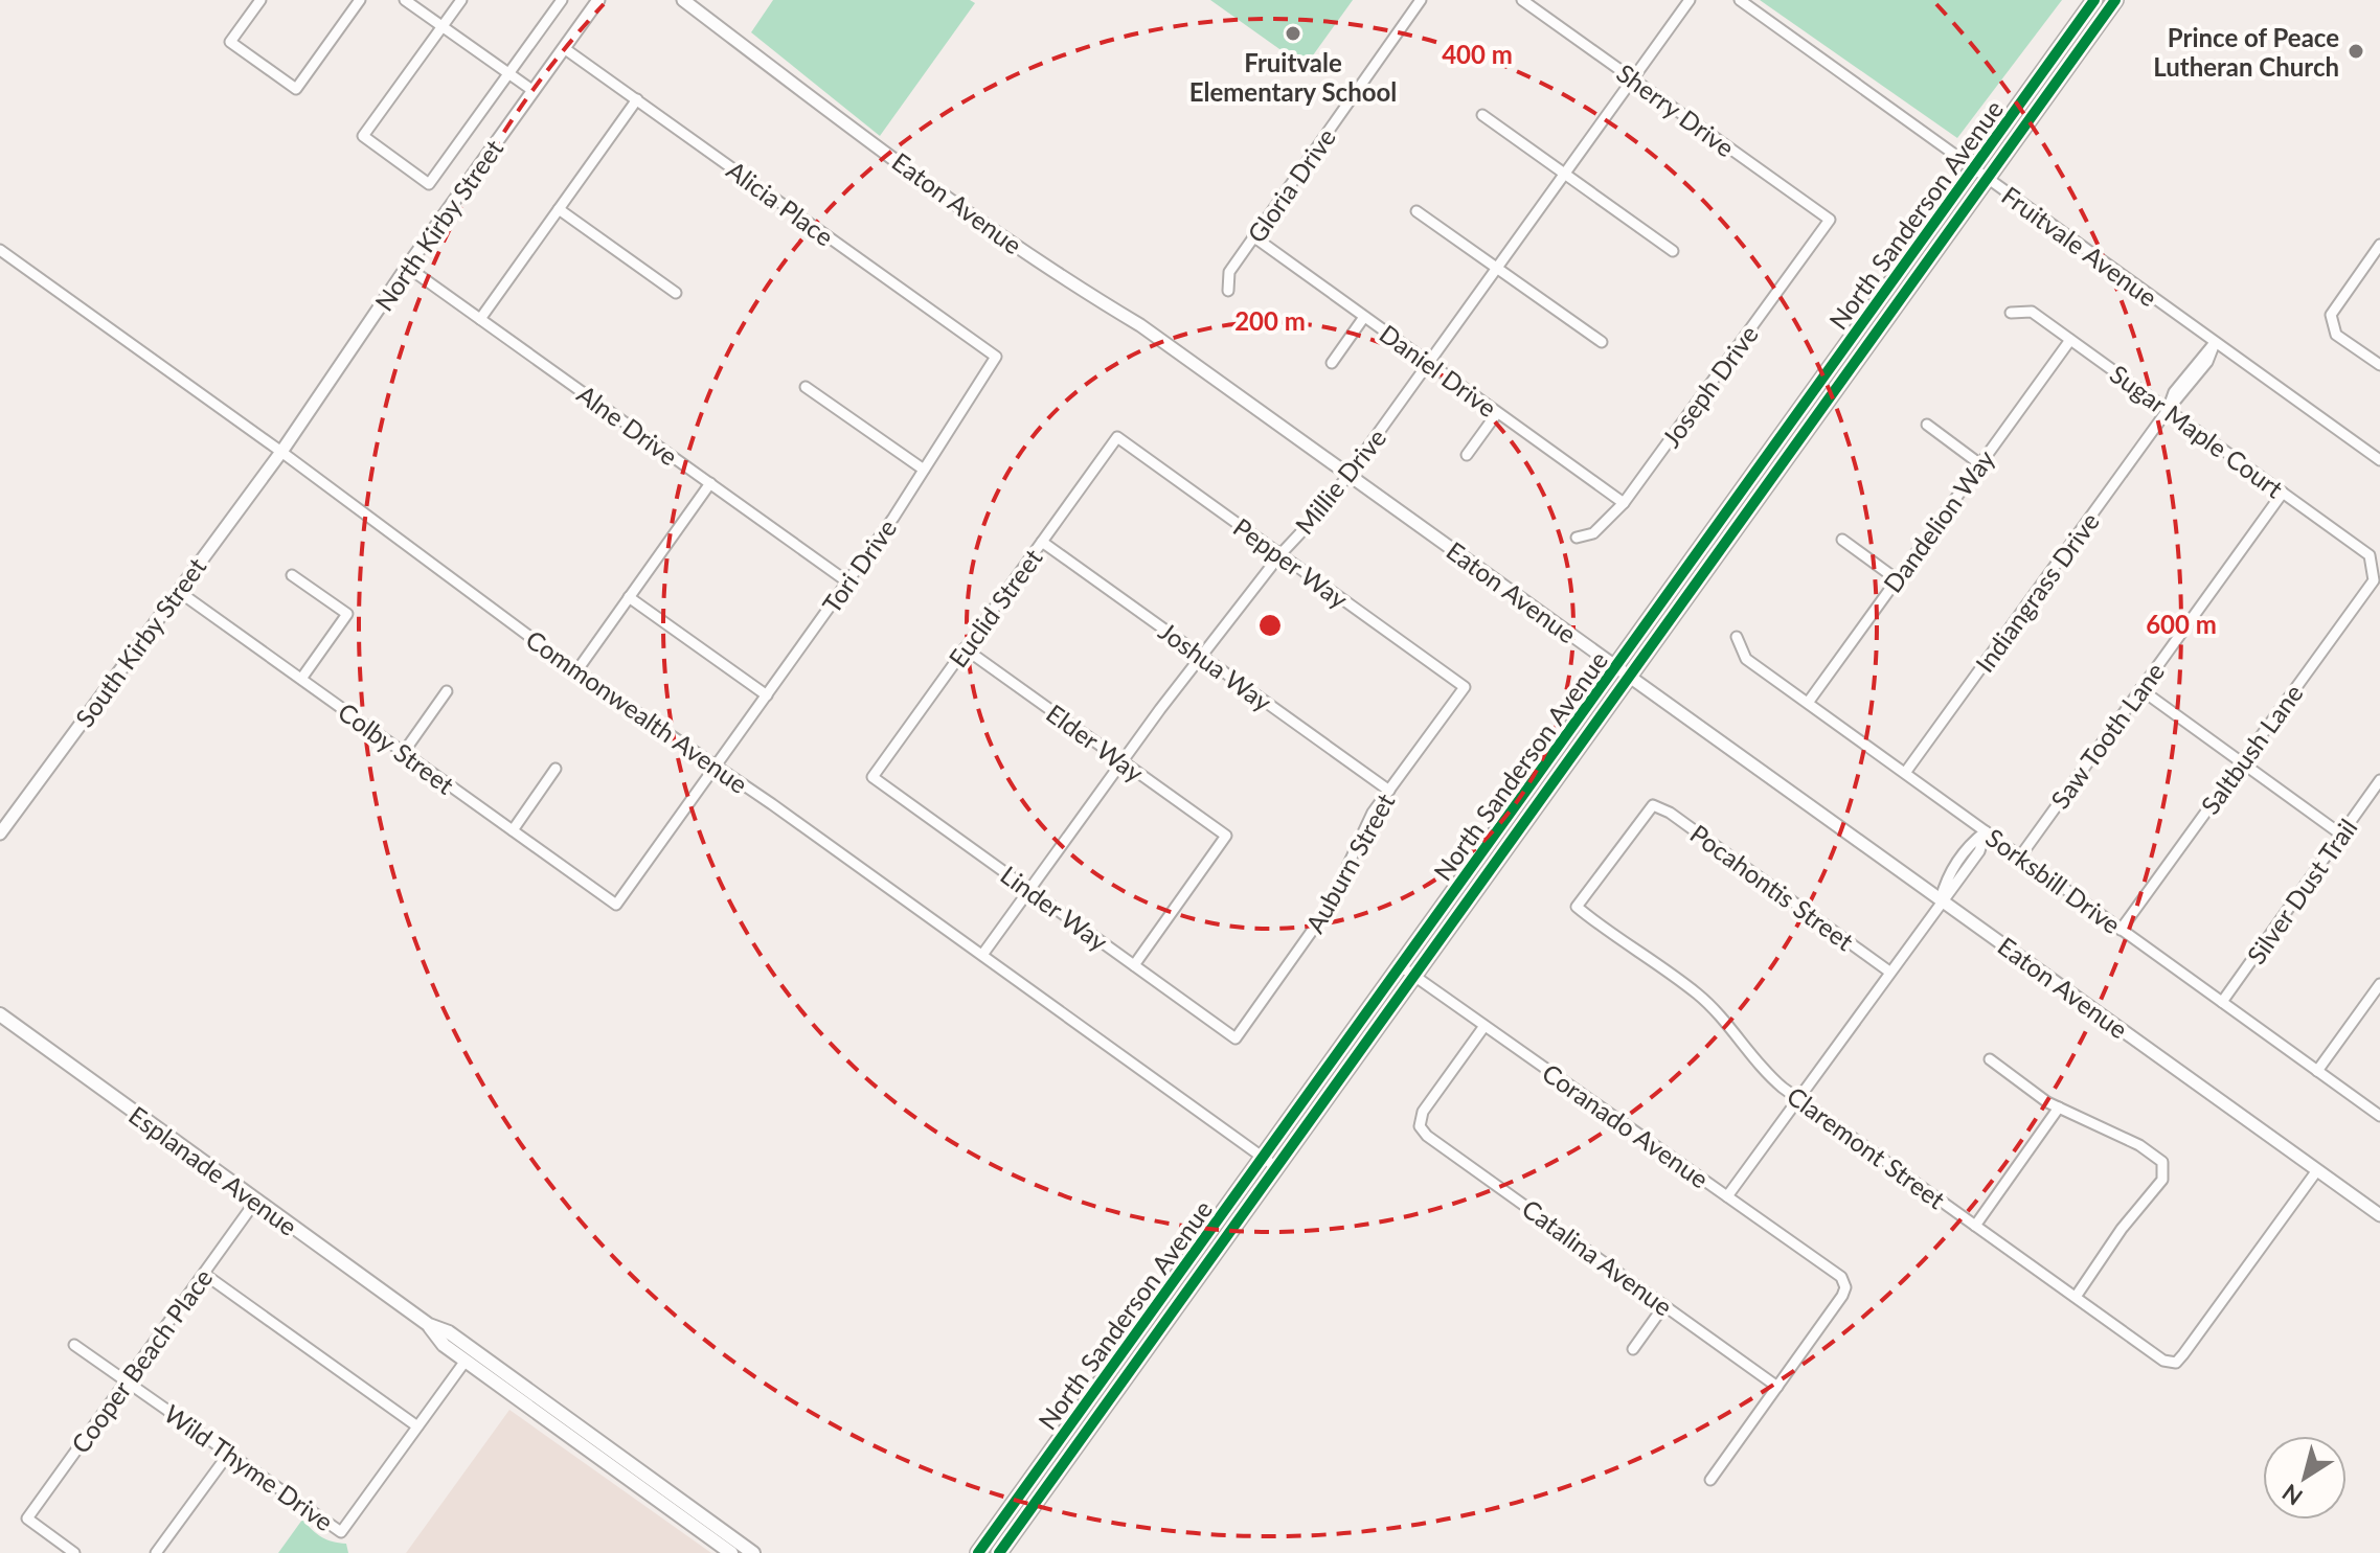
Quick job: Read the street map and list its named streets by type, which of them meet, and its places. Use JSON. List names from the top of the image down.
{
  "streets": {
    "highway": ["North Sanderson Avenue"],
    "main road": ["Esplanade Avenue"],
    "street": [
      "Sherry Drive",
      "Gloria Drive",
      "Alicia Place",
      "Eaton Avenue",
      "North Kirby Street",
      "Fruitvale Avenue",
      "Daniel Drive",
      "Joseph Drive",
      "Alne Drive",
      "Sugar Maple Court",
      "Millie Drive",
      "Dandelion Way",
      "Pepper Way",
      "Tori Drive",
      "Indiangrass Drive",
      "Euclid Street",
      "South Kirby Street",
      "Joshua Way",
      "Commonwealth Avenue",
      "Saw Tooth Lane",
      "Elder Way",
      "Colby Street",
      "Saltbush Lane",
      "Auburn Street",
      "Sorksbill Drive",
      "Pocahontis Street",
      "Silver Dust Trail",
      "Linder Way",
      "Coranado Avenue",
      "Claremont Street",
      "Catalina Avenue",
      "Cooper Beach Place",
      "Wild Thyme Drive"
    ]
  },
  "crossings": [
    ["Sherry Drive", "Joseph Drive"],
    ["Sherry Drive", "Millie Drive"],
    ["Gloria Drive", "Daniel Drive"],
    ["Alicia Place", "North Kirby Street"],
    ["Alicia Place", "Tori Drive"],
    ["Eaton Avenue", "North Sanderson Avenue"],
    ["Eaton Avenue", "Millie Drive"],
    ["Eaton Avenue", "Claremont Street"],
    ["North Sanderson Avenue", "Fruitvale Avenue"],
    ["North Sanderson Avenue", "Commonwealth Avenue"],
    ["North Sanderson Avenue", "Coranado Avenue"],
    ["North Kirby Street", "Alne Drive"],
    ["North Kirby Street", "South Kirby Street"],
    ["North Kirby Street", "Commonwealth Avenue"],
    ["Fruitvale Avenue", "Indiangrass Drive"],
    ["Daniel Drive", "Joseph Drive"],
    ["Daniel Drive", "Millie Drive"],
    ["Alne Drive", "Tori Drive"],
    ["Sugar Maple Court", "Dandelion Way"],
    ["Sugar Maple Court", "Indiangrass Drive"],
    ["Sugar Maple Court", "Saw Tooth Lane"],
    ["Sugar Maple Court", "Saltbush Lane"],
    ["Millie Drive", "Pepper Way"],
    ["Millie Drive", "Joshua Way"],
    ["Millie Drive", "Commonwealth Avenue"],
    ["Millie Drive", "Elder Way"],
    ["Millie Drive", "Linder Way"],
    ["Dandelion Way", "Sorksbill Drive"],
    ["Pepper Way", "Euclid Street"],
    ["Pepper Way", "Auburn Street"],
    ["Tori Drive", "Commonwealth Avenue"],
    ["Tori Drive", "Colby Street"],
    ["Indiangrass Drive", "Sorksbill Drive"],
    ["Euclid Street", "Joshua Way"],
    ["Euclid Street", "Elder Way"],
    ["Euclid Street", "Linder Way"],
    ["South Kirby Street", "Commonwealth Avenue"],
    ["South Kirby Street", "Colby Street"],
    ["Joshua Way", "Auburn Street"],
    ["Saw Tooth Lane", "Sorksbill Drive"],
    ["Elder Way", "Linder Way"],
    ["Saltbush Lane", "Sorksbill Drive"],
    ["Auburn Street", "Linder Way"],
    ["Sorksbill Drive", "Silver Dust Trail"],
    ["Pocahontis Street", "Claremont Street"],
    ["Coranado Avenue", "Catalina Avenue"],
    ["Esplanade Avenue", "Cooper Beach Place"],
    ["Cooper Beach Place", "Wild Thyme Drive"]
  ],
  "places": ["Fruitvale Elementary School", "Prince of Peace Lutheran Church"],
  "north": "bottom left",
  "rings": ["400 m", "200 m", "600 m"]
}
